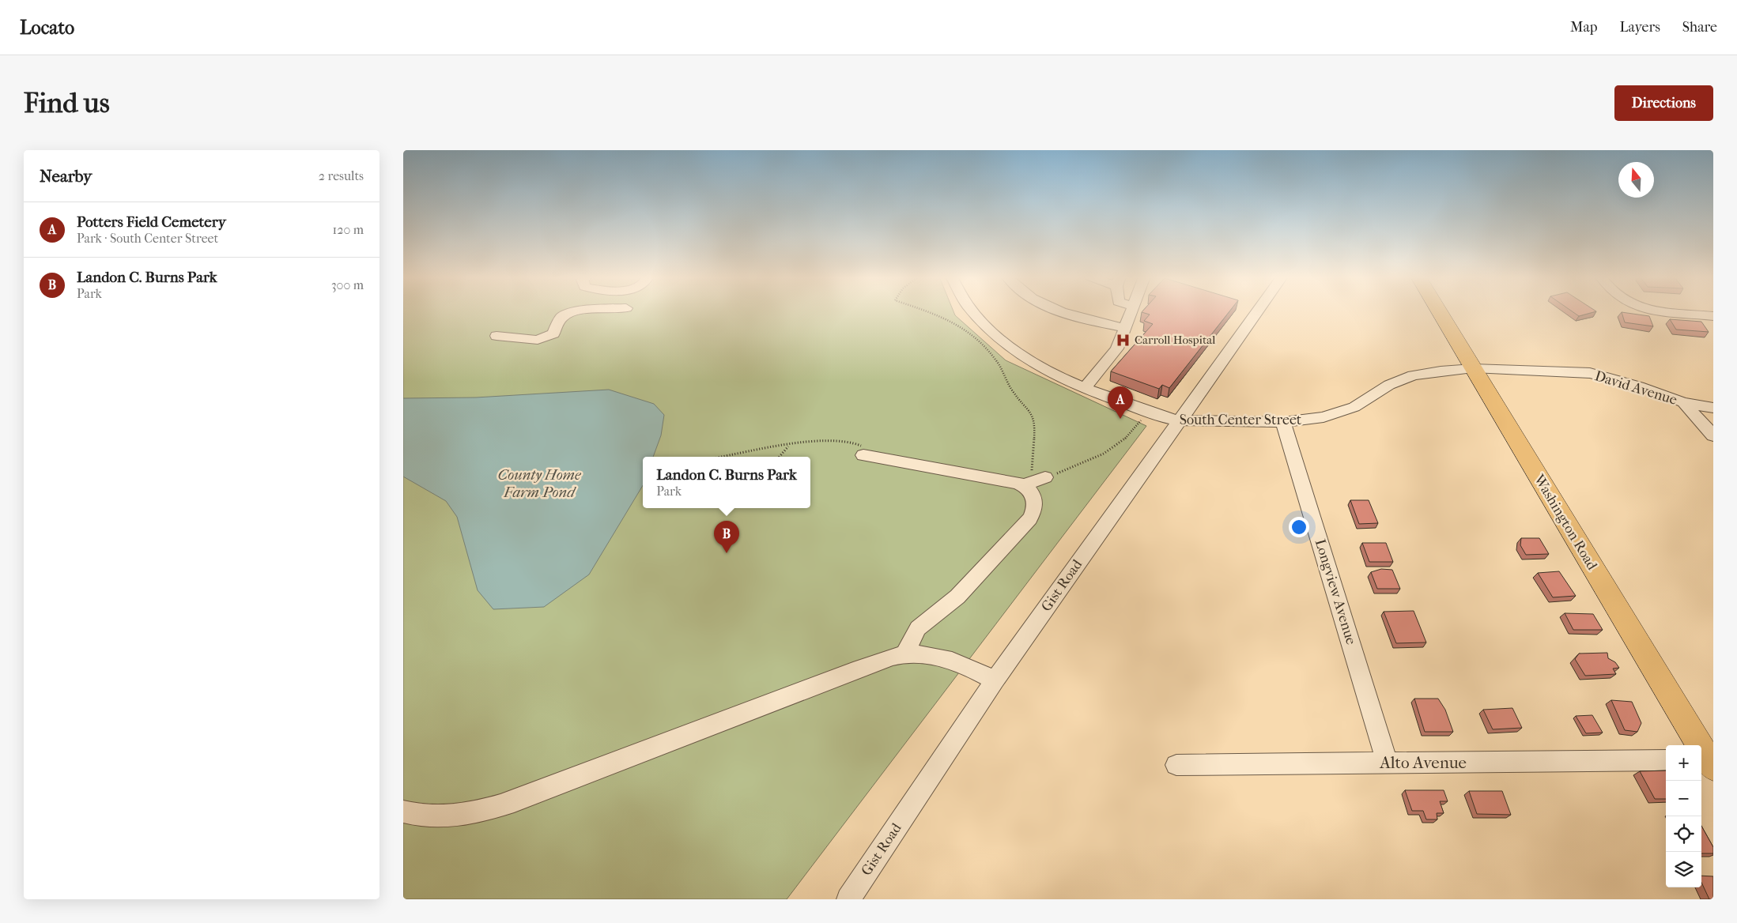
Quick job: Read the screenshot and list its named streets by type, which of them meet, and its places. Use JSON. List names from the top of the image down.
{
  "streets": {
    "main road": ["Washington Road"],
    "street": [
      "David Avenue",
      "South Center Street",
      "Gist Road",
      "Longview Avenue",
      "Alto Avenue"
    ]
  },
  "crossings": [
    ["David Avenue", "South Center Street"],
    ["David Avenue", "Washington Road"],
    ["South Center Street", "Washington Road"],
    ["South Center Street", "Gist Road"],
    ["South Center Street", "Longview Avenue"],
    ["Longview Avenue", "Alto Avenue"]
  ],
  "water": ["County Home Farm Pond"],
  "places": {
    "hospital": ["Carroll Hospital"]
  },
  "north": "top",
  "page": {
    "header": "Locato",
    "nav": ["Map", "Layers", "Share"],
    "buttons": "Directions",
    "title": "Find us",
    "heading": ["Nearby", "2 results"],
    "list": [
      {
        "mark": "A",
        "name": "Potters Field Cemetery",
        "note": "Park · South Center Street",
        "value": "120 m"
      },
      {
        "mark": "B",
        "name": "Landon C. Burns Park",
        "note": "Park",
        "value": "300 m"
      }
    ],
    "pins": ["A", "B"],
    "popup": ["Landon C. Burns Park", "Park"],
    "map_buttons": ["+", "−"]
  }
}
